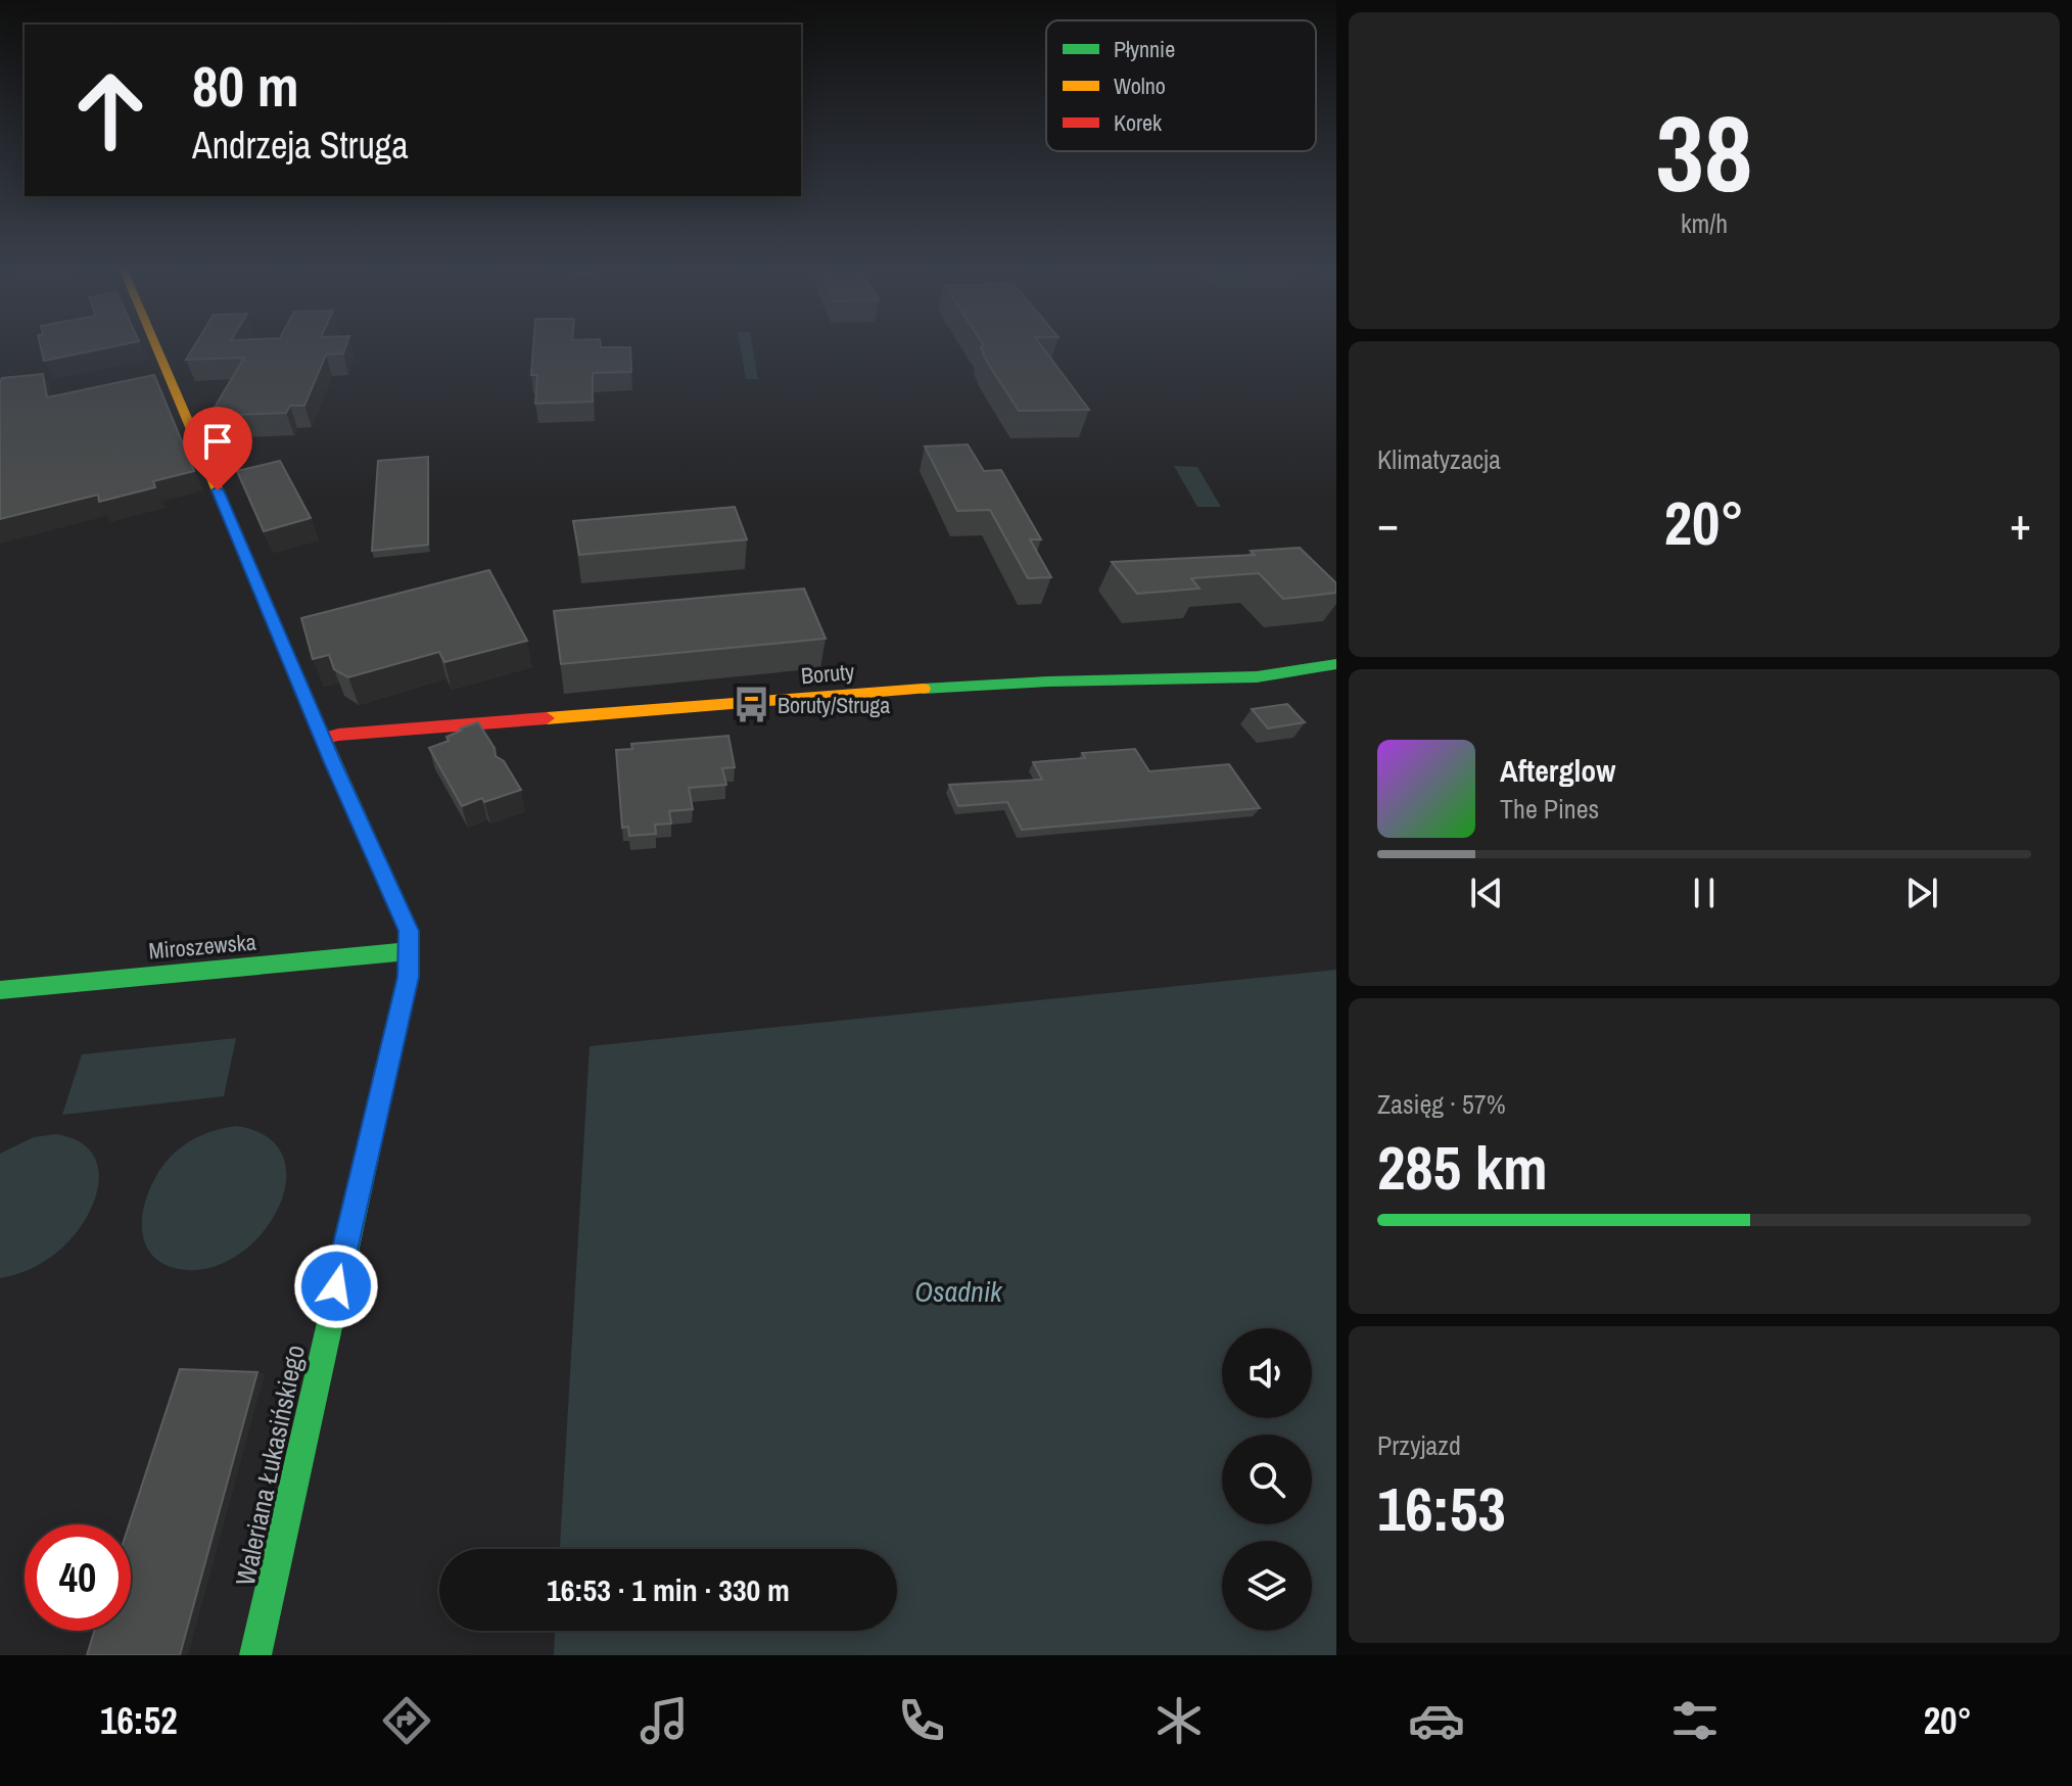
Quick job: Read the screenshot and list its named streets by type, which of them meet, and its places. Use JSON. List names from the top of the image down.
{
  "streets": {
    "street": ["Boruty", "Miroszewska", "Waleriana Łukasińskiego"]
  },
  "crossings": [
    ["Miroszewska", "Waleriana Łukasińskiego"]
  ],
  "water": ["Osadnik"],
  "places": {
    "bus stop": ["Boruty/Struga"]
  },
  "legend": ["Płynnie", "Wolno", "Korek"],
  "page": {
    "tile": [
      ["38", "km/h"],
      "Klimatyzacja",
      ["Zasięg · 57%", "285 km"],
      ["Przyjazd", "16:53"]
    ],
    "turn": ["80 m", "Andrzeja Struga"],
    "heat": ["−", "20°", "+"],
    "song": ["Afterglow", "The Pines"],
    "limit": "40",
    "trip": "16:53 · 1 min · 330 m",
    "tabs": ["16:52", "20°"]
  }
}
